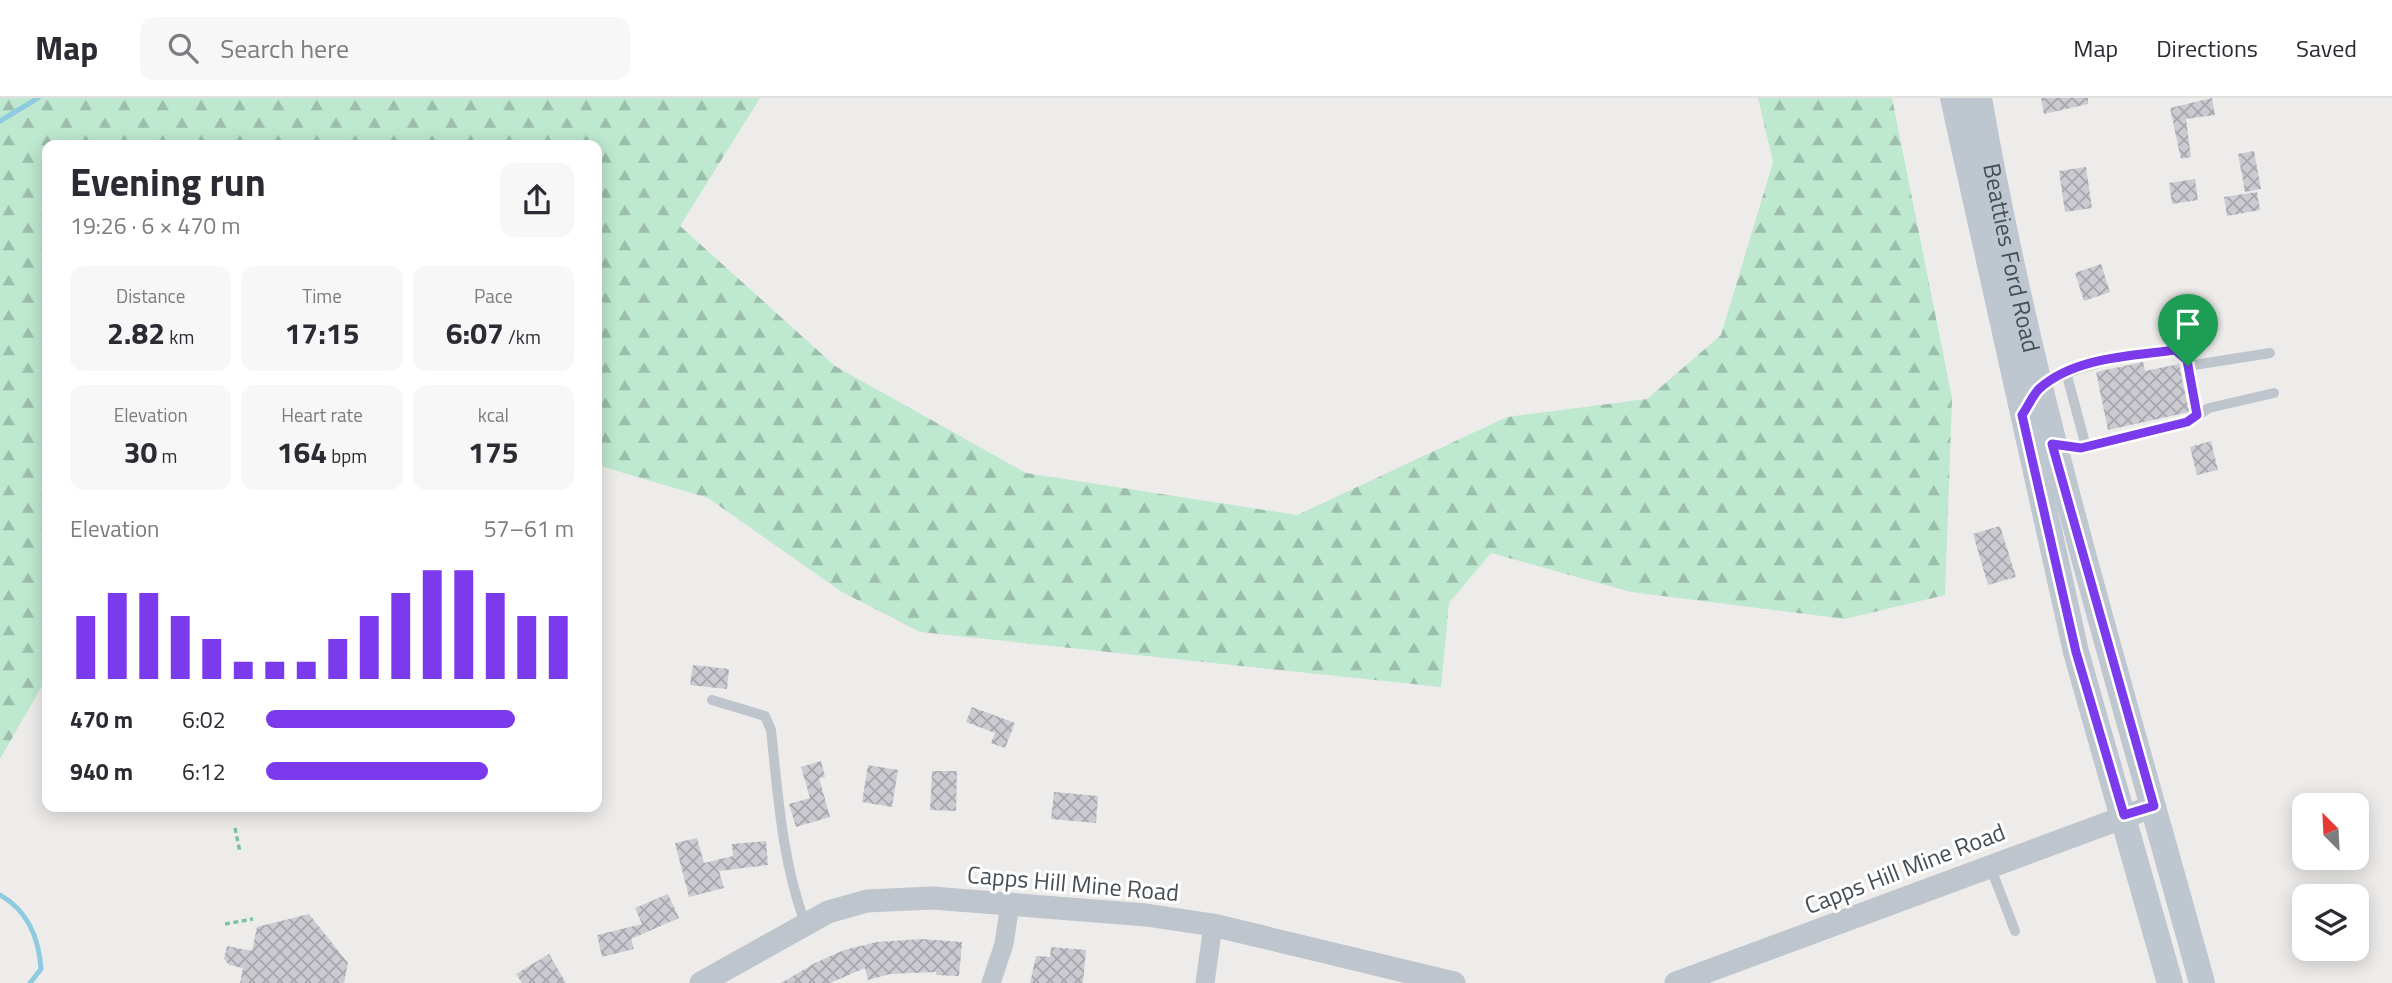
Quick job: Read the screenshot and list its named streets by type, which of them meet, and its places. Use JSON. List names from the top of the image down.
{
  "streets": {
    "main road": ["Beatties Ford Road"],
    "street": ["Capps Hill Mine Road"]
  },
  "crossings": [
    ["Beatties Ford Road", "Capps Hill Mine Road"]
  ],
  "north": "top left",
  "page": {
    "header": "Map",
    "search": "Search here",
    "nav": ["Map", "Directions", "Saved"],
    "heading": ["Evening run", "19:26 · 6 × 470 m"],
    "stats": [
      ["Distance", "2.82 km"],
      ["Time", "17:15"],
      ["Pace", "6:07 /km"],
      ["Elevation", "30 m"],
      ["Heart rate", "164 bpm"],
      ["kcal", "175"]
    ],
    "chart": ["Elevation", "57–61 m"],
    "list": [
      {
        "name": "470 m",
        "note": "6:02"
      },
      {
        "name": "940 m",
        "note": "6:12"
      }
    ]
  }
}
